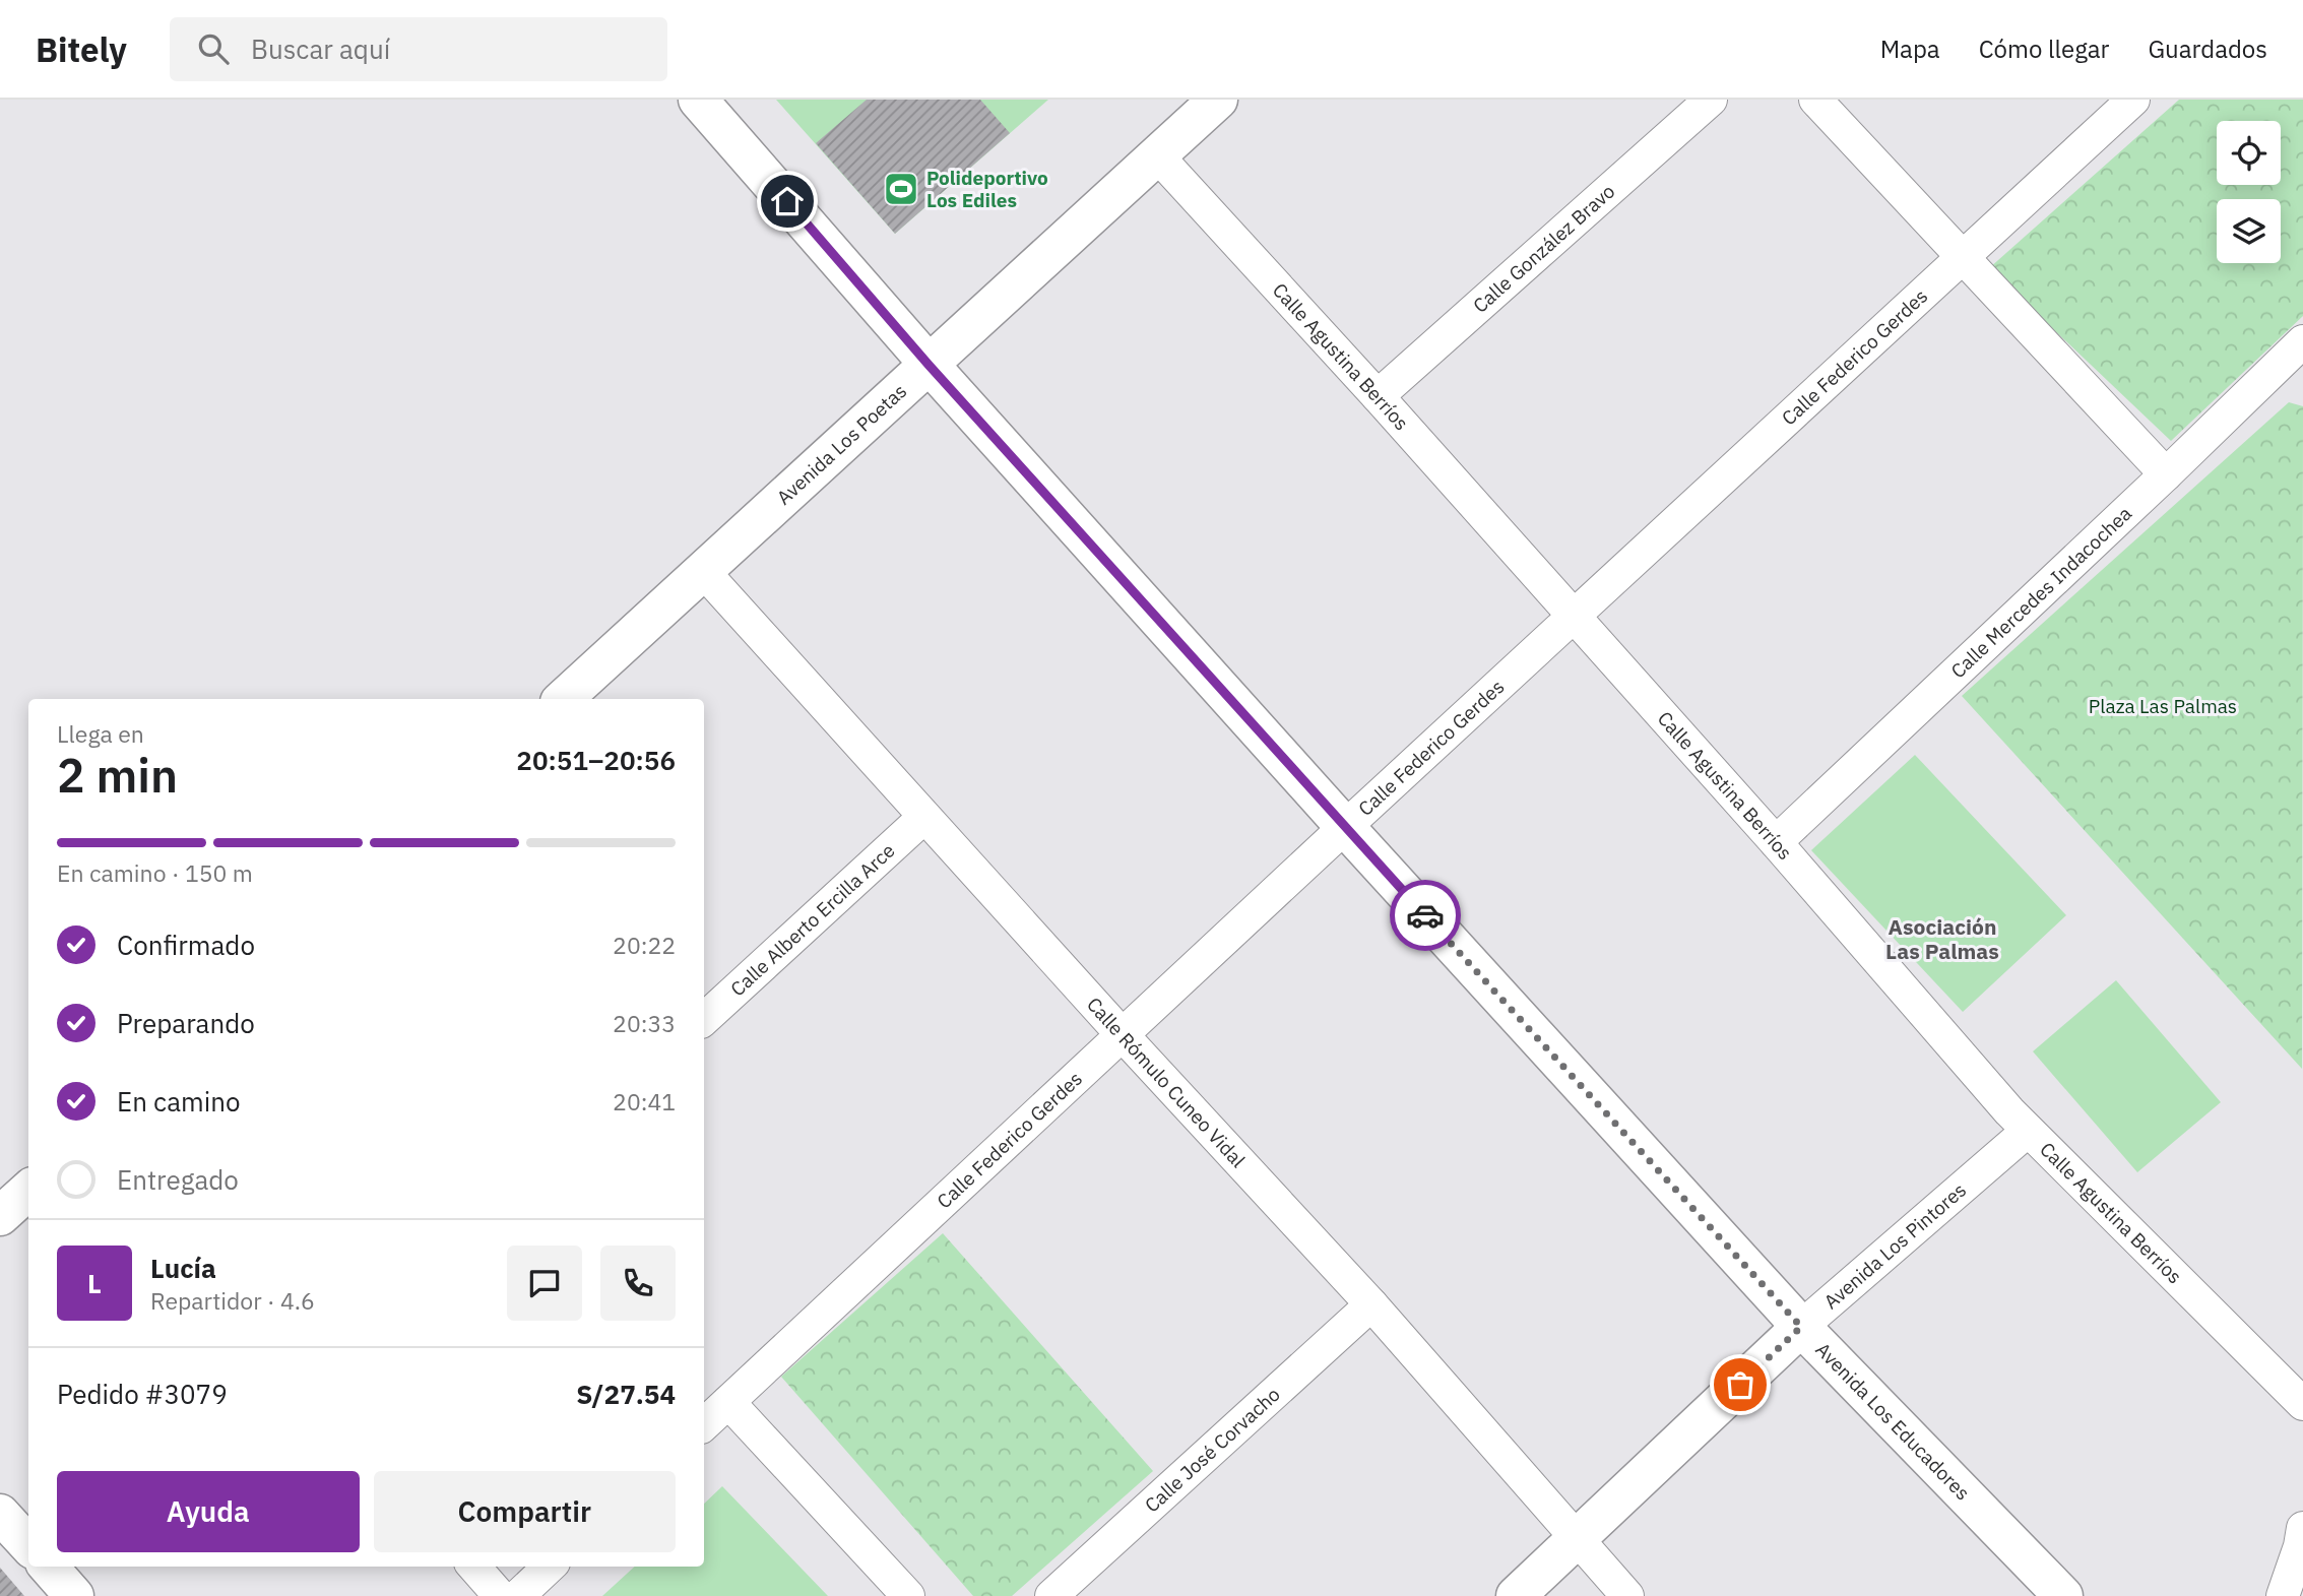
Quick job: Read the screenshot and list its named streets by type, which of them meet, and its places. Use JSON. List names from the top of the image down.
{
  "streets": {
    "street": [
      "Calle González Bravo",
      "Calle Agustina Berríos",
      "Calle Federico Gerdes",
      "Avenida Los Poetas",
      "Calle Mercedes Indacochea",
      "Calle Alberto Ercilla Arce",
      "Calle Rómulo Cuneo Vidal",
      "Avenida Los Pintores",
      "Avenida Los Educadores",
      "Calle José Corvacho"
    ]
  },
  "crossings": [
    ["Calle González Bravo", "Calle Agustina Berríos"],
    ["Calle Agustina Berríos", "Calle Federico Gerdes"],
    ["Calle Agustina Berríos", "Avenida Los Poetas"],
    ["Calle Agustina Berríos", "Calle Mercedes Indacochea"],
    ["Calle Agustina Berríos", "Avenida Los Pintores"],
    ["Calle Federico Gerdes", "Calle Rómulo Cuneo Vidal"],
    ["Calle Federico Gerdes", "Avenida Los Educadores"],
    ["Avenida Los Poetas", "Calle Rómulo Cuneo Vidal"],
    ["Avenida Los Poetas", "Avenida Los Educadores"],
    ["Calle Alberto Ercilla Arce", "Calle Rómulo Cuneo Vidal"],
    ["Calle Rómulo Cuneo Vidal", "Avenida Los Pintores"],
    ["Calle Rómulo Cuneo Vidal", "Calle José Corvacho"],
    ["Avenida Los Pintores", "Avenida Los Educadores"]
  ],
  "districts": ["Asociación Las Palmas"],
  "parks": ["Plaza Las Palmas"],
  "places": {
    "sports": ["Polideportivo Los Ediles"]
  },
  "page": {
    "header": "Bitely",
    "search": "Buscar aquí",
    "nav": ["Mapa", "Cómo llegar", "Guardados"],
    "heading": ["2 min", "Llega en", "20:51–20:56"],
    "panel": [
      "Lucía",
      "Repartidor · 4.6",
      "Pedido #3079",
      "S/27.54"
    ],
    "bar": "En camino · 150 m",
    "list": [
      ["Confirmado", "20:22"],
      ["Preparando", "20:33"],
      ["En camino", "20:41"],
      "Entregado"
    ],
    "round": "L",
    "buttons": ["Ayuda", "Compartir"]
  }
}
